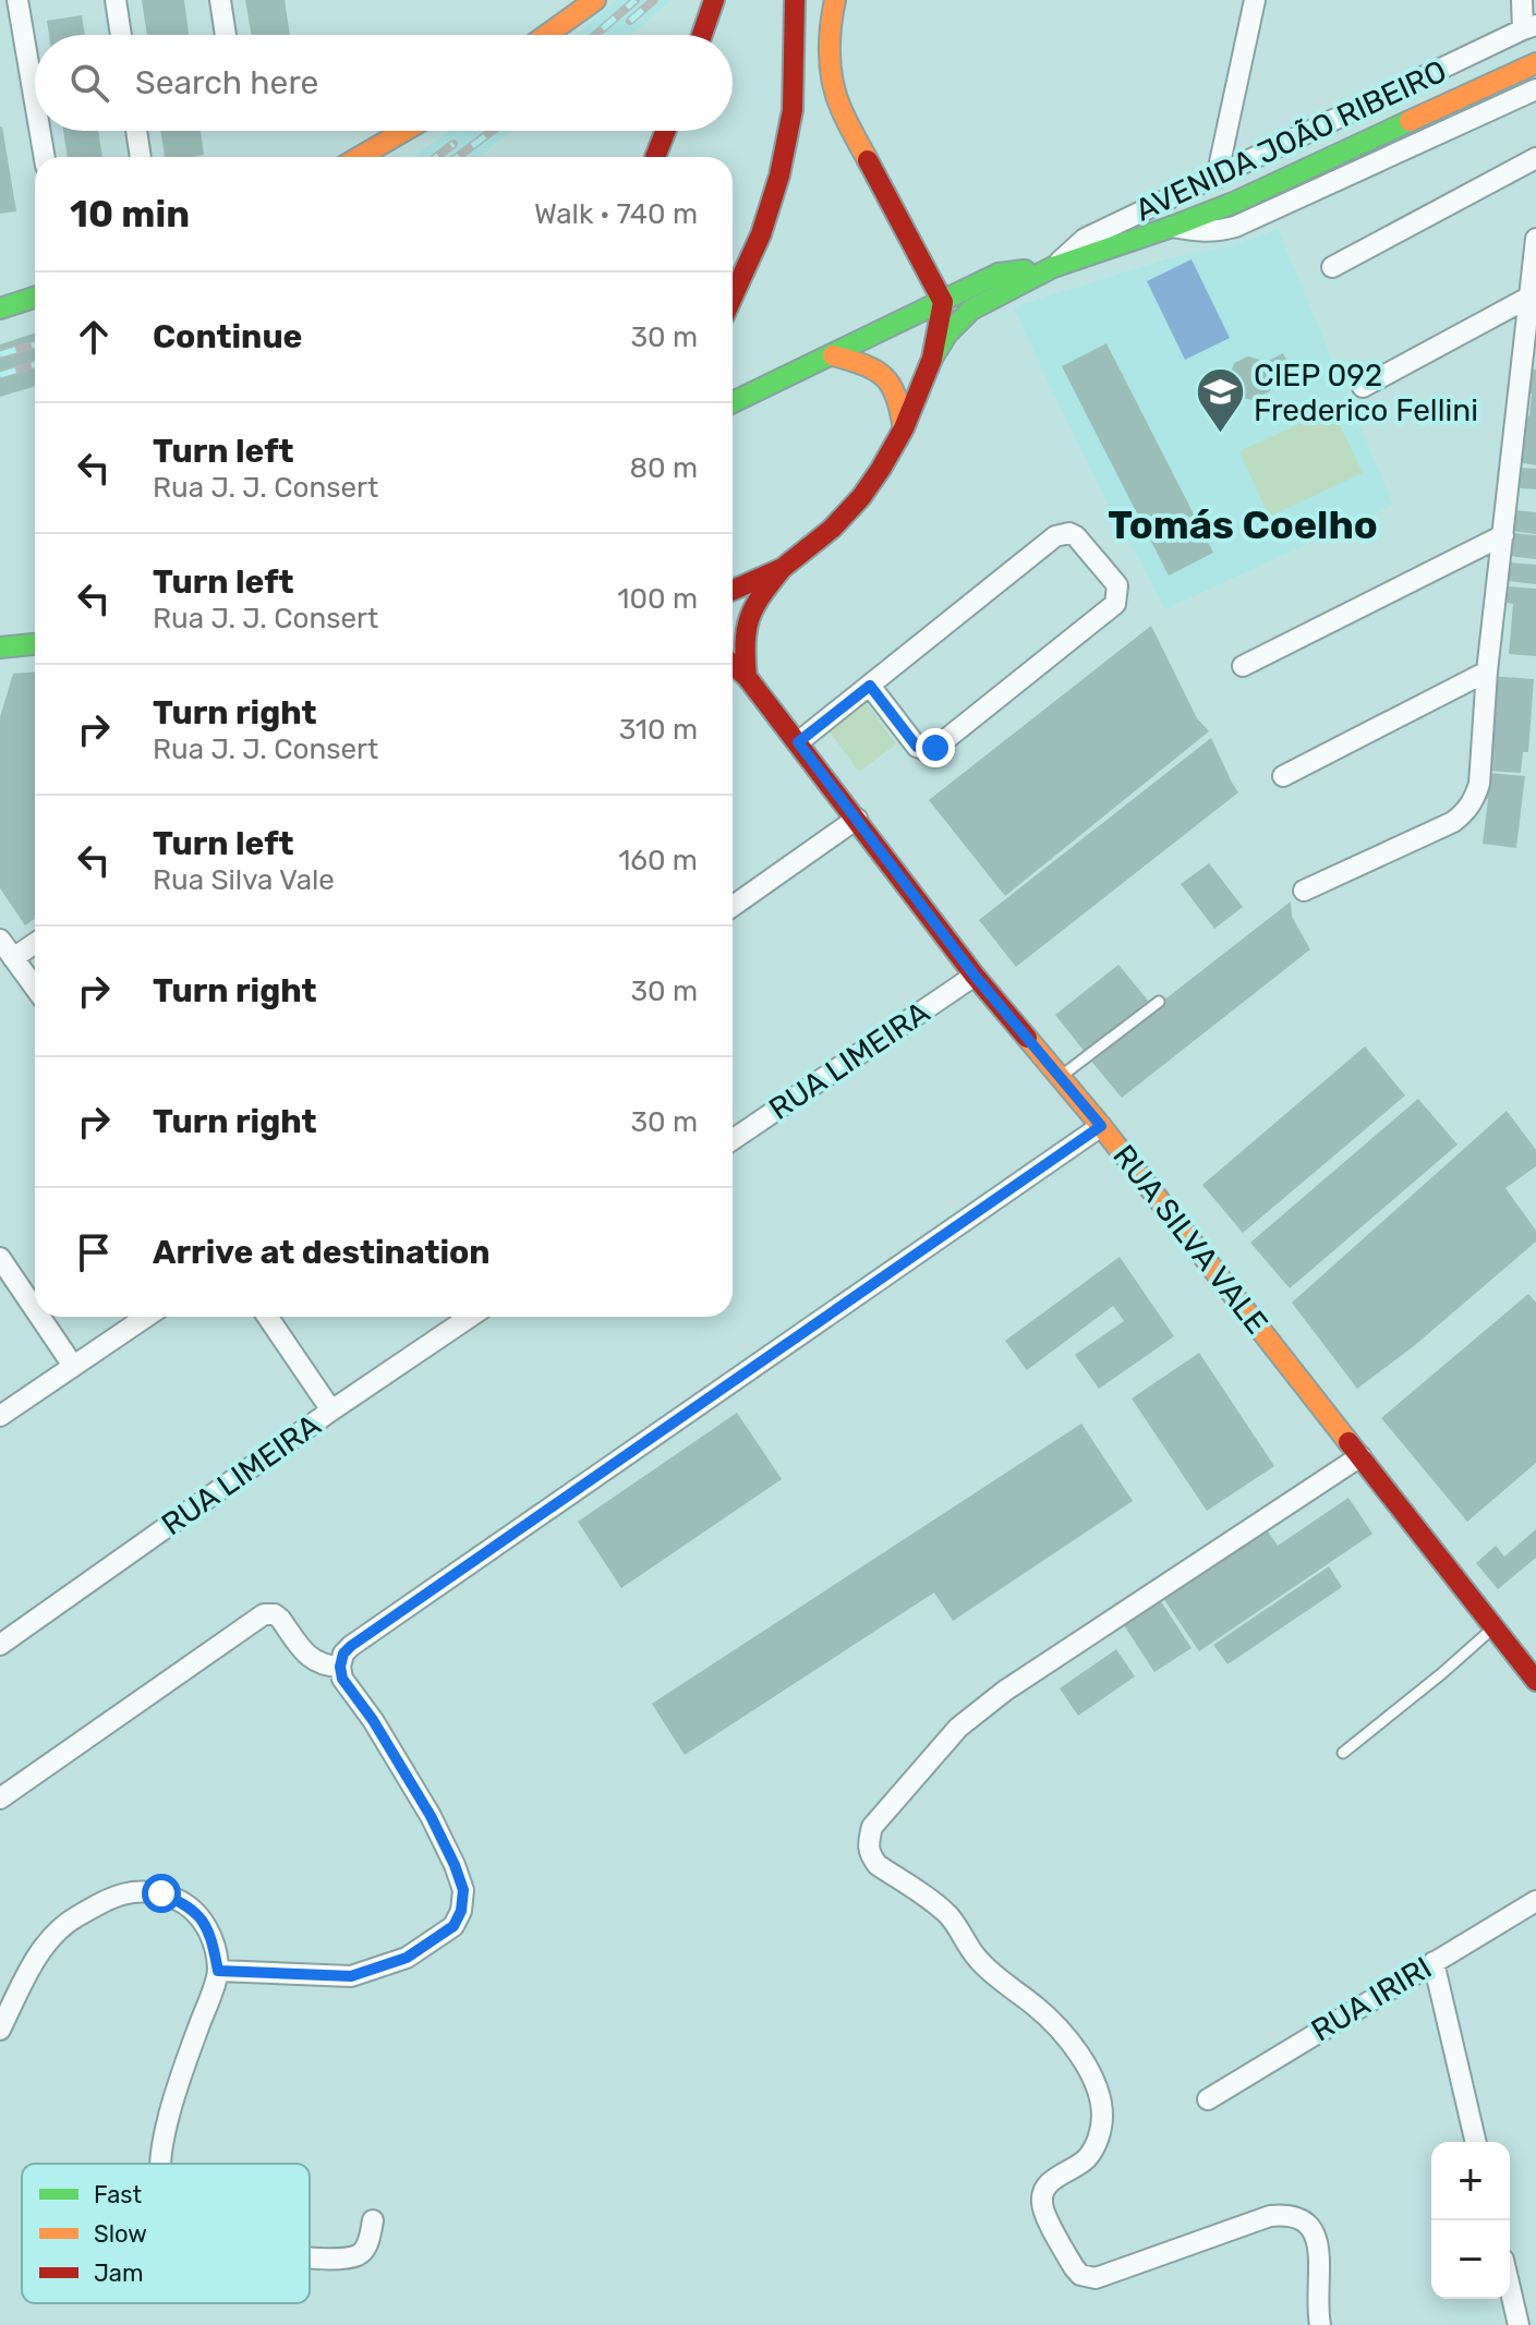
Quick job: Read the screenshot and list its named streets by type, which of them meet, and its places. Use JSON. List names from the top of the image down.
{
  "streets": {
    "main road": ["AVENIDA JOÃO RIBEIRO", "RUA SILVA VALE"],
    "street": ["RUA LIMEIRA", "RUA IRIRI"]
  },
  "crossings": [
    ["RUA LIMEIRA", "RUA SILVA VALE"]
  ],
  "districts": ["Tomás Coelho"],
  "places": {
    "school or university": ["CIEP 092 Frederico Fellini"]
  },
  "legend": ["Fast", "Slow", "Jam"],
  "page": {
    "search": "Search here",
    "heading": ["10 min", "Walk · 740 m"],
    "list": [
      ["Continue", "30 m"],
      ["Turn left", "Rua J. J. Consert", "80 m"],
      ["Turn left", "Rua J. J. Consert", "100 m"],
      ["Turn right", "Rua J. J. Consert", "310 m"],
      ["Turn left", "Rua Silva Vale", "160 m"],
      ["Turn right", "30 m"],
      ["Turn right", "30 m"],
      "Arrive at destination"
    ],
    "map_buttons": ["+", "−"]
  }
}
